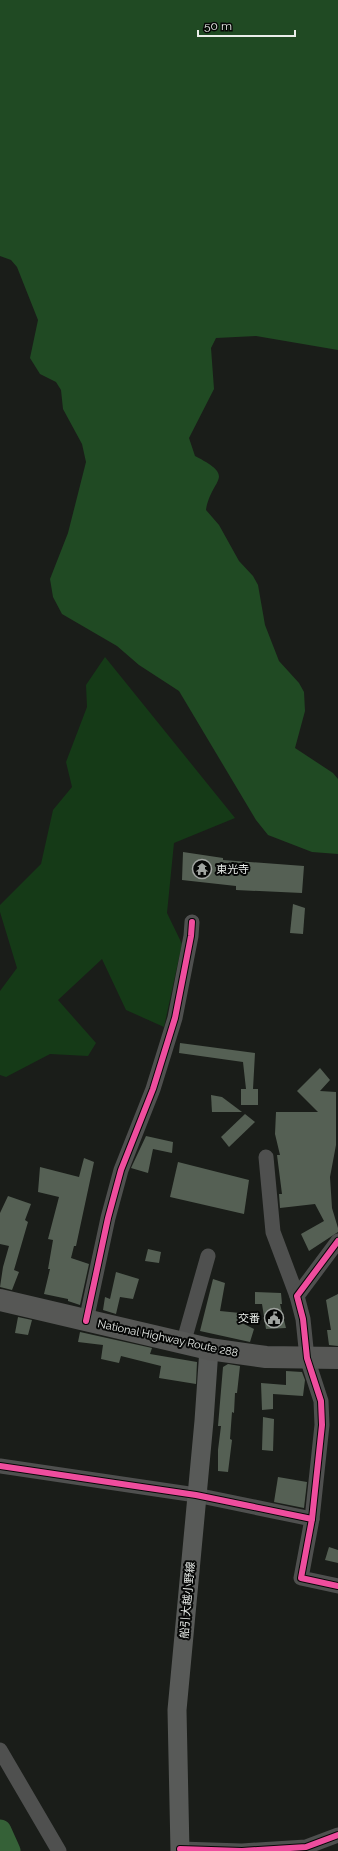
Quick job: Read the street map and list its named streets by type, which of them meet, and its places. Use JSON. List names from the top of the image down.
{
  "streets": {
    "highway": ["National Highway Route 288"],
    "main road": ["船引大越小野線"]
  },
  "crossings": [
    ["National Highway Route 288", "船引大越小野線"]
  ],
  "places": {
    "temple": ["東光寺"],
    "public building": ["交番"]
  },
  "scale_bar": "50 m"
}
